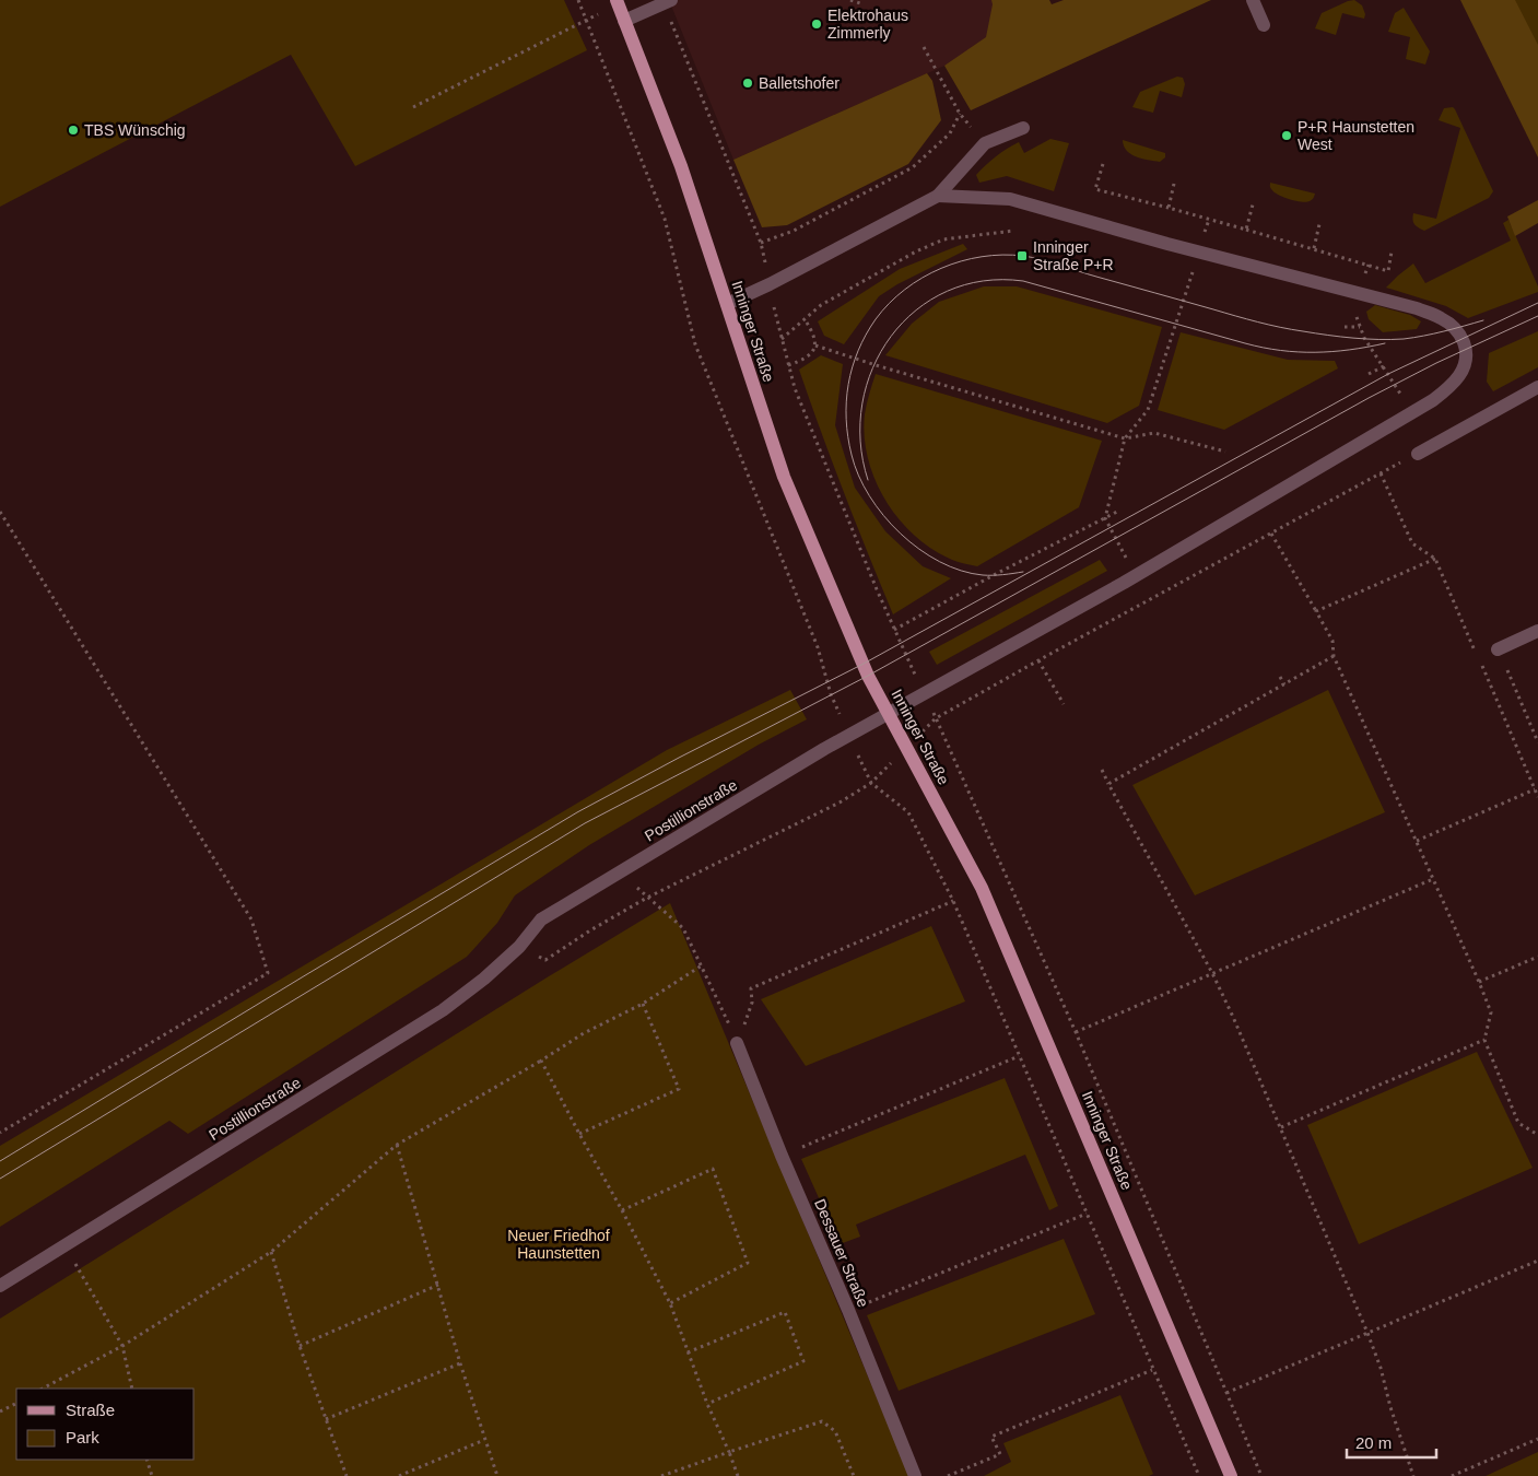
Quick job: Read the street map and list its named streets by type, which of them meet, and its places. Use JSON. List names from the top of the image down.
{
  "streets": {
    "main road": ["Inninger Straße"],
    "street": ["Postillionstraße", "Dessauer Straße"]
  },
  "crossings": [
    ["Inninger Straße", "Postillionstraße"]
  ],
  "parks": ["Neuer Friedhof Haunstetten"],
  "places": {
    "other": [
      "Elektrohaus Zimmerly",
      "Balletshofer",
      "TBS Wünschig",
      "P+R Haunstetten West"
    ],
    "transit": ["Inninger Straße P+R"]
  },
  "legend": ["Straße", "Park"],
  "scale_bar": "20 m"
}
